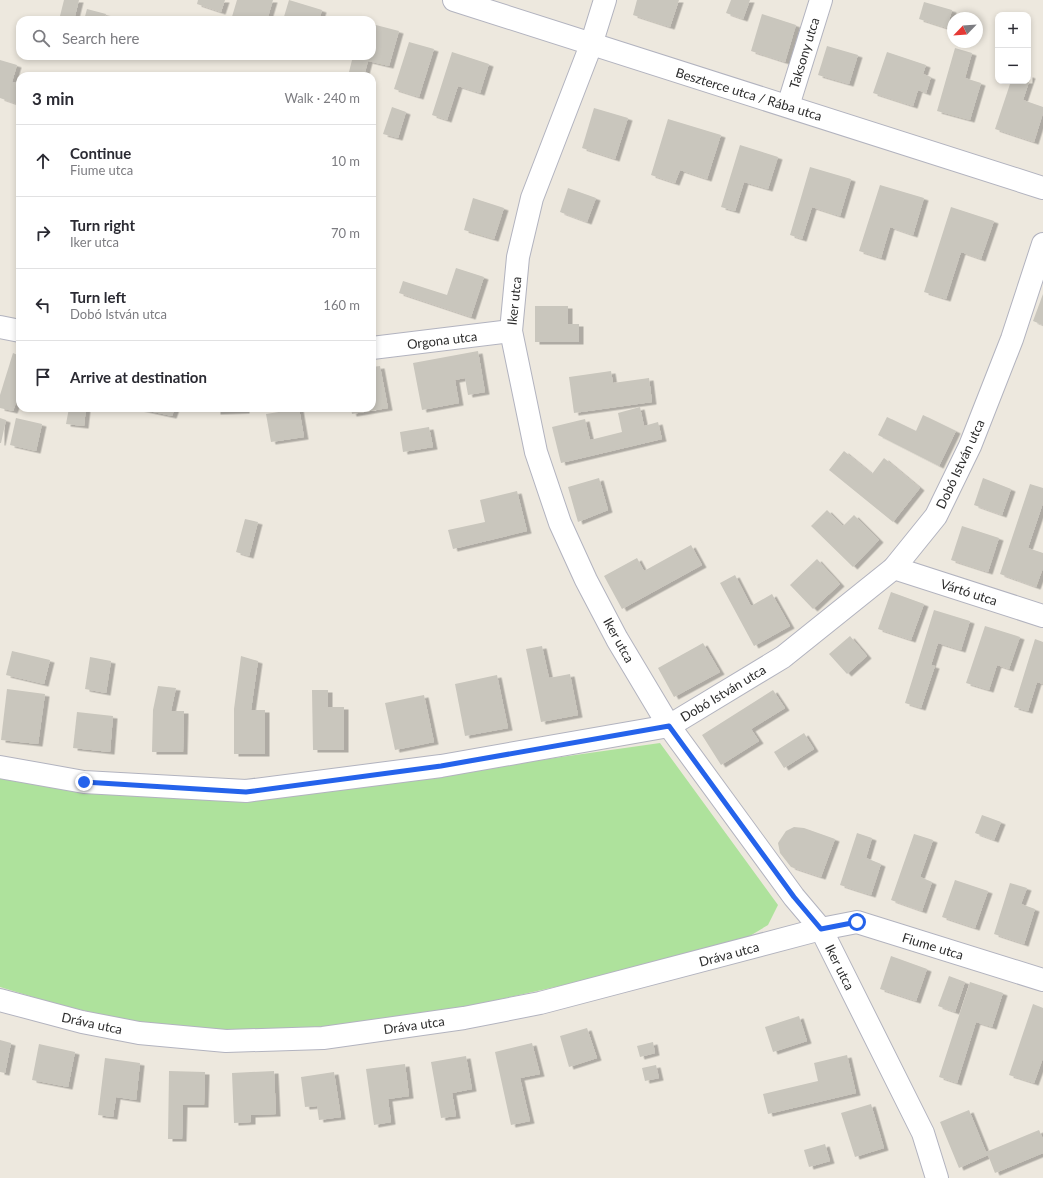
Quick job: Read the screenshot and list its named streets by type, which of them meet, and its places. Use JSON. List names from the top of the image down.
{
  "streets": {
    "street": [
      "Taksony utca",
      "Beszterce utca / Rába utca",
      "Iker utca",
      "Orgona utca",
      "Dobó István utca",
      "Vártó utca",
      "Fiume utca",
      "Dráva utca"
    ]
  },
  "crossings": [
    ["Taksony utca", "Beszterce utca / Rába utca"],
    ["Beszterce utca / Rába utca", "Iker utca"],
    ["Iker utca", "Orgona utca"],
    ["Iker utca", "Dobó István utca"],
    ["Iker utca", "Fiume utca"],
    ["Iker utca", "Dráva utca"],
    ["Dobó István utca", "Vártó utca"],
    ["Fiume utca", "Dráva utca"]
  ],
  "north": "bottom left",
  "page": {
    "map_buttons": ["+", "−"],
    "search": "Search here",
    "heading": ["3 min", "Walk · 240 m"],
    "list": [
      ["Continue", "Fiume utca", "10 m"],
      ["Turn right", "Iker utca", "70 m"],
      ["Turn left", "Dobó István utca", "160 m"],
      "Arrive at destination"
    ]
  }
}
